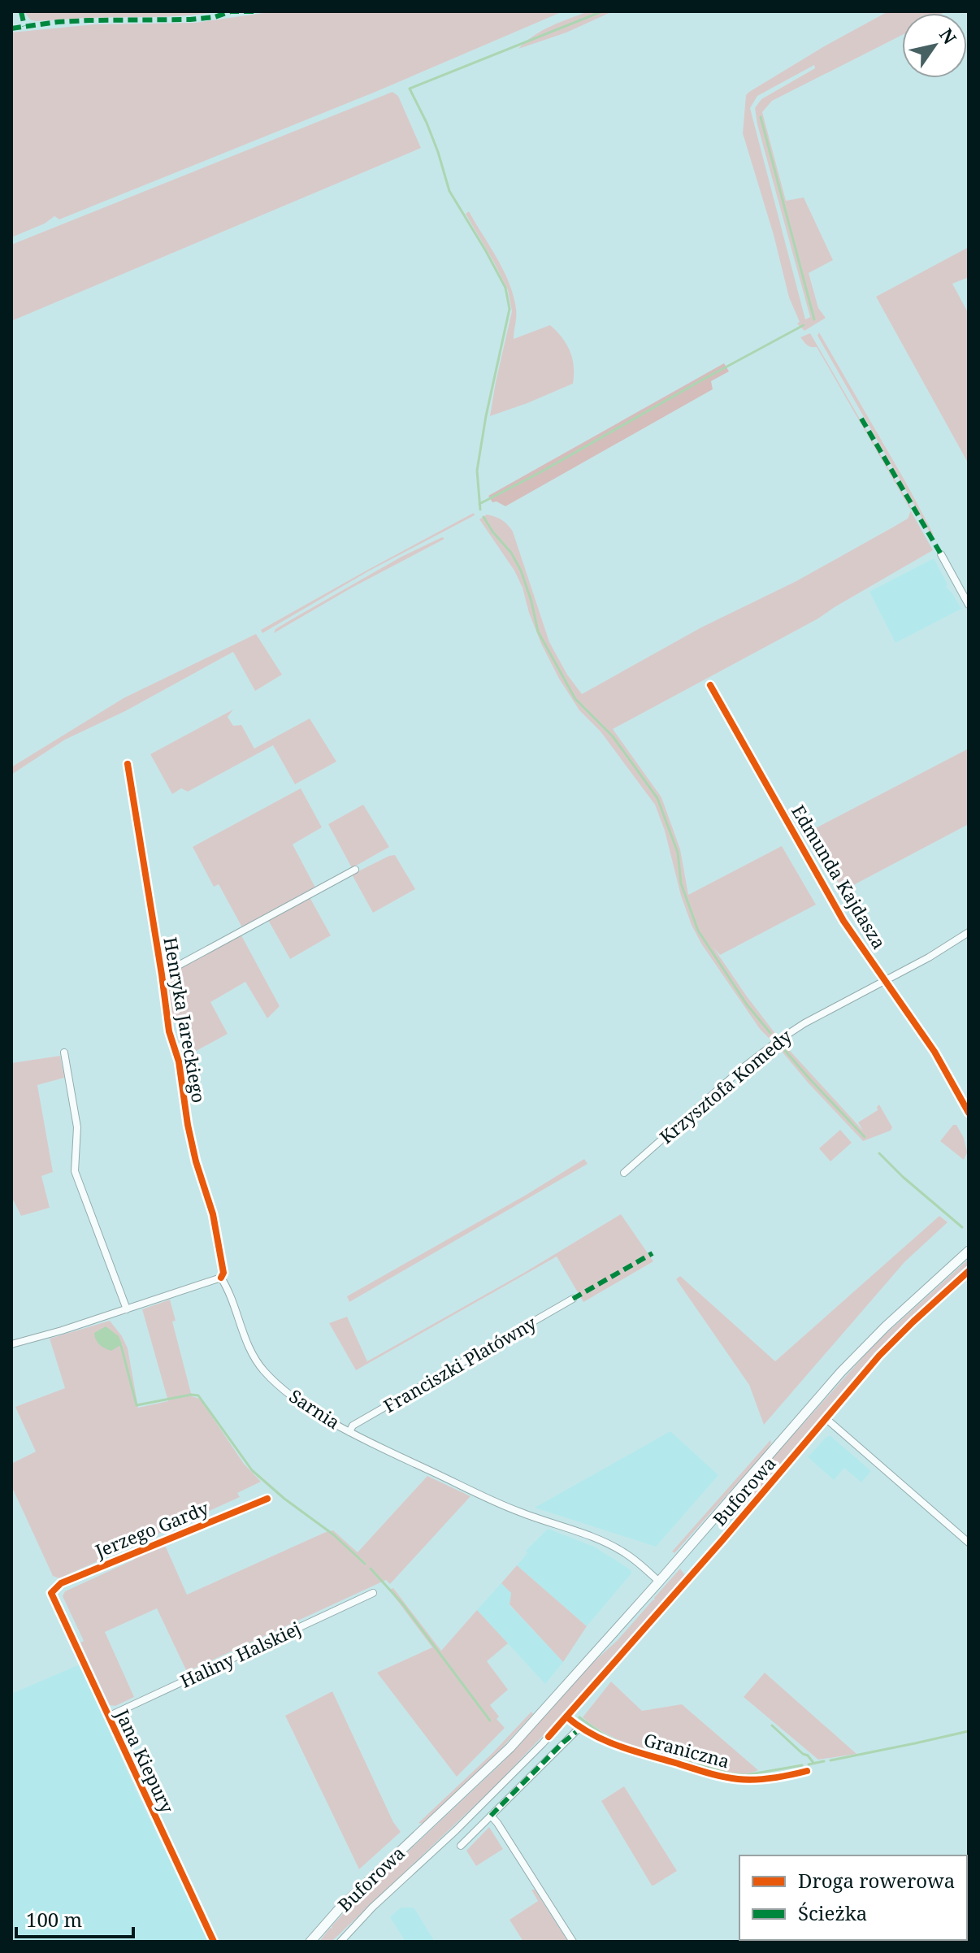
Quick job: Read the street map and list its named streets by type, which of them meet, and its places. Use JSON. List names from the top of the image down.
{
  "streets": {
    "main road": ["Buforowa"],
    "street": [
      "Edmunda Kajdasza",
      "Henryka Jareckiego",
      "Krzysztofa Komedy",
      "Franciszki Platówny",
      "Sarnia",
      "Jerzego Gardy",
      "Haliny Halskiej",
      "Graniczna",
      "Jana Kiepury"
    ]
  },
  "crossings": [
    ["Edmunda Kajdasza", "Krzysztofa Komedy"],
    ["Henryka Jareckiego", "Sarnia"],
    ["Franciszki Platówny", "Sarnia"],
    ["Sarnia", "Buforowa"],
    ["Buforowa", "Graniczna"],
    ["Jerzego Gardy", "Jana Kiepury"],
    ["Haliny Halskiej", "Jana Kiepury"]
  ],
  "legend": ["Droga rowerowa", "Ścieżka"],
  "scale_bar": "100 m",
  "north": "top right"
}
